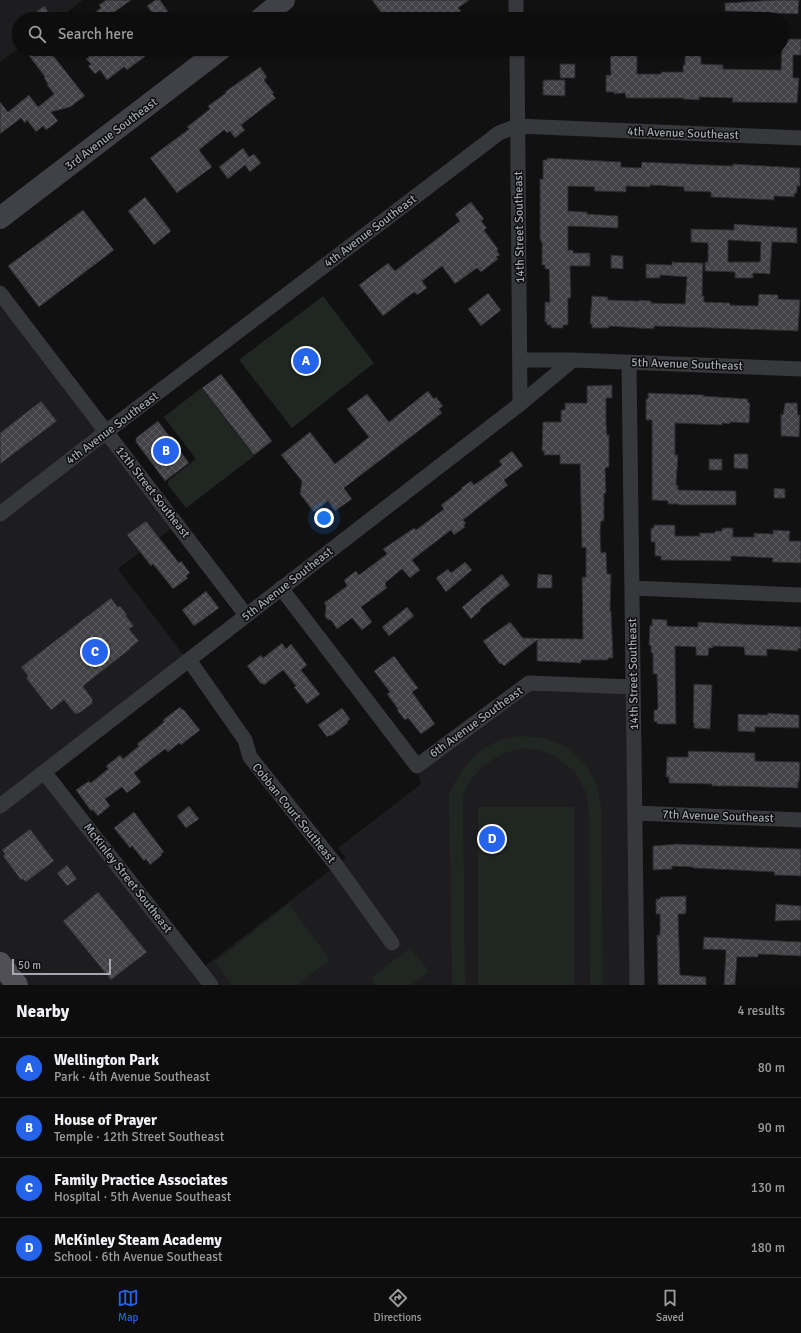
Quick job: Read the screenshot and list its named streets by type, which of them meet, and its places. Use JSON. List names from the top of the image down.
{
  "streets": {
    "main road": ["3rd Avenue Southeast"],
    "street": [
      "4th Avenue Southeast",
      "14th Street Southeast",
      "5th Avenue Southeast",
      "12th Street Southeast",
      "6th Avenue Southeast",
      "Cobban Court Southeast",
      "7th Avenue Southeast",
      "McKinley Street Southeast"
    ]
  },
  "crossings": [
    ["4th Avenue Southeast", "14th Street Southeast"],
    ["4th Avenue Southeast", "12th Street Southeast"],
    ["14th Street Southeast", "5th Avenue Southeast"],
    ["14th Street Southeast", "6th Avenue Southeast"],
    ["14th Street Southeast", "7th Avenue Southeast"],
    ["5th Avenue Southeast", "12th Street Southeast"],
    ["5th Avenue Southeast", "6th Avenue Southeast"],
    ["5th Avenue Southeast", "Cobban Court Southeast"],
    ["5th Avenue Southeast", "McKinley Street Southeast"]
  ],
  "scale_bar": "50 m",
  "page": {
    "search": "Search here",
    "pins": [
      "A",
      "B",
      "C",
      "D"
    ],
    "scale": "50 m",
    "heading": ["Nearby", "4 results"],
    "list": [
      {
        "mark": "A",
        "name": "Wellington Park",
        "note": "Park · 4th Avenue Southeast",
        "value": "80 m"
      },
      {
        "mark": "B",
        "name": "House of Prayer",
        "note": "Temple · 12th Street Southeast",
        "value": "90 m"
      },
      {
        "mark": "C",
        "name": "Family Practice Associates",
        "note": "Hospital · 5th Avenue Southeast",
        "value": "130 m"
      },
      {
        "mark": "D",
        "name": "McKinley Steam Academy",
        "note": "School · 6th Avenue Southeast",
        "value": "180 m"
      }
    ],
    "nav": ["Map", "Directions", "Saved"]
  }
}
